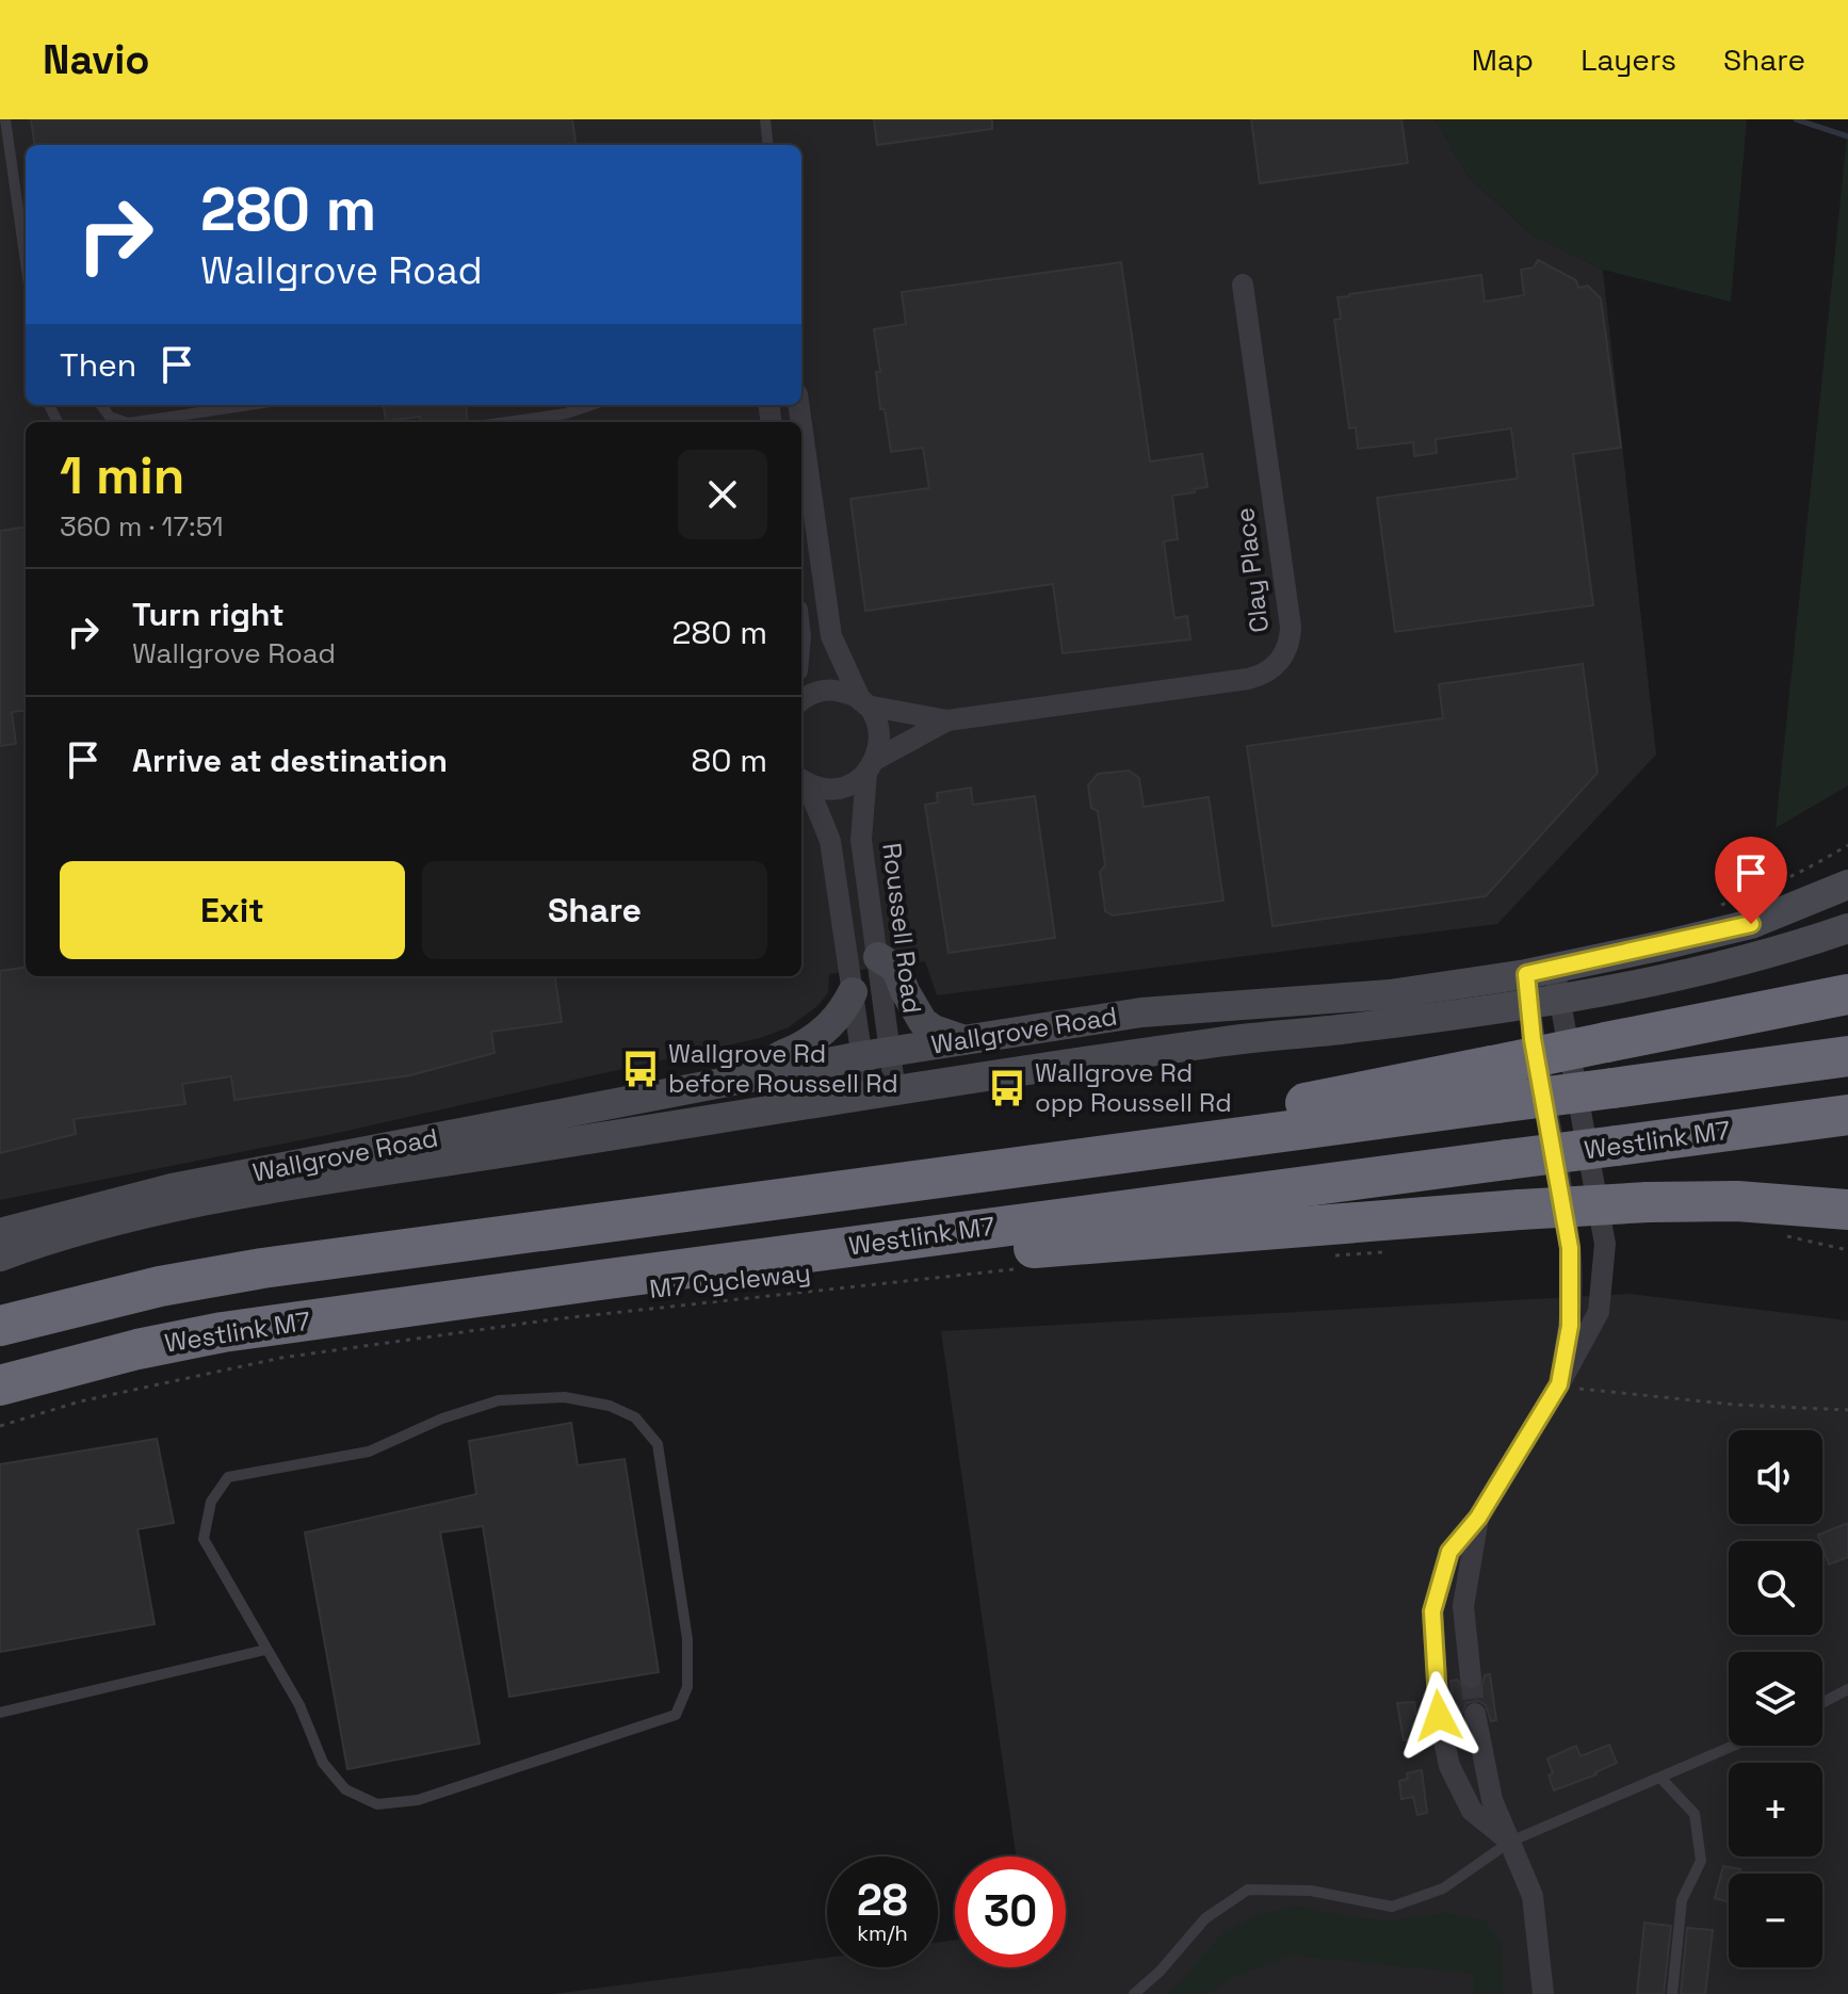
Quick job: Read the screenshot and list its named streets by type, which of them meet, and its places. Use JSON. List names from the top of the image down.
{
  "streets": {
    "highway": ["Westlink M7"],
    "main road": ["Wallgrove Road"],
    "street": ["Clay Place", "Roussell Road"],
    "path": ["M7 Cycleway"]
  },
  "crossings": [
    ["Clay Place", "Roussell Road"],
    ["Roussell Road", "Wallgrove Road"]
  ],
  "places": {
    "bus stop": ["Wallgrove Rd before Roussell Rd", "Wallgrove Rd opp Roussell Rd"]
  },
  "page": {
    "header": "Navio",
    "nav": ["Map", "Layers", "Share"],
    "turn": ["280 m", "Wallgrove Road"],
    "then": "Then",
    "heading": ["1 min", "360 m · 17:51"],
    "list": [
      {
        "name": "Turn right",
        "note": "Wallgrove Road",
        "value": "280 m"
      },
      {
        "name": "Arrive at destination",
        "value": "80 m"
      }
    ],
    "buttons": ["Exit", "Share"],
    "map_buttons": ["+", "−"],
    "speed": "28 km/h",
    "limit": "30"
  }
}
